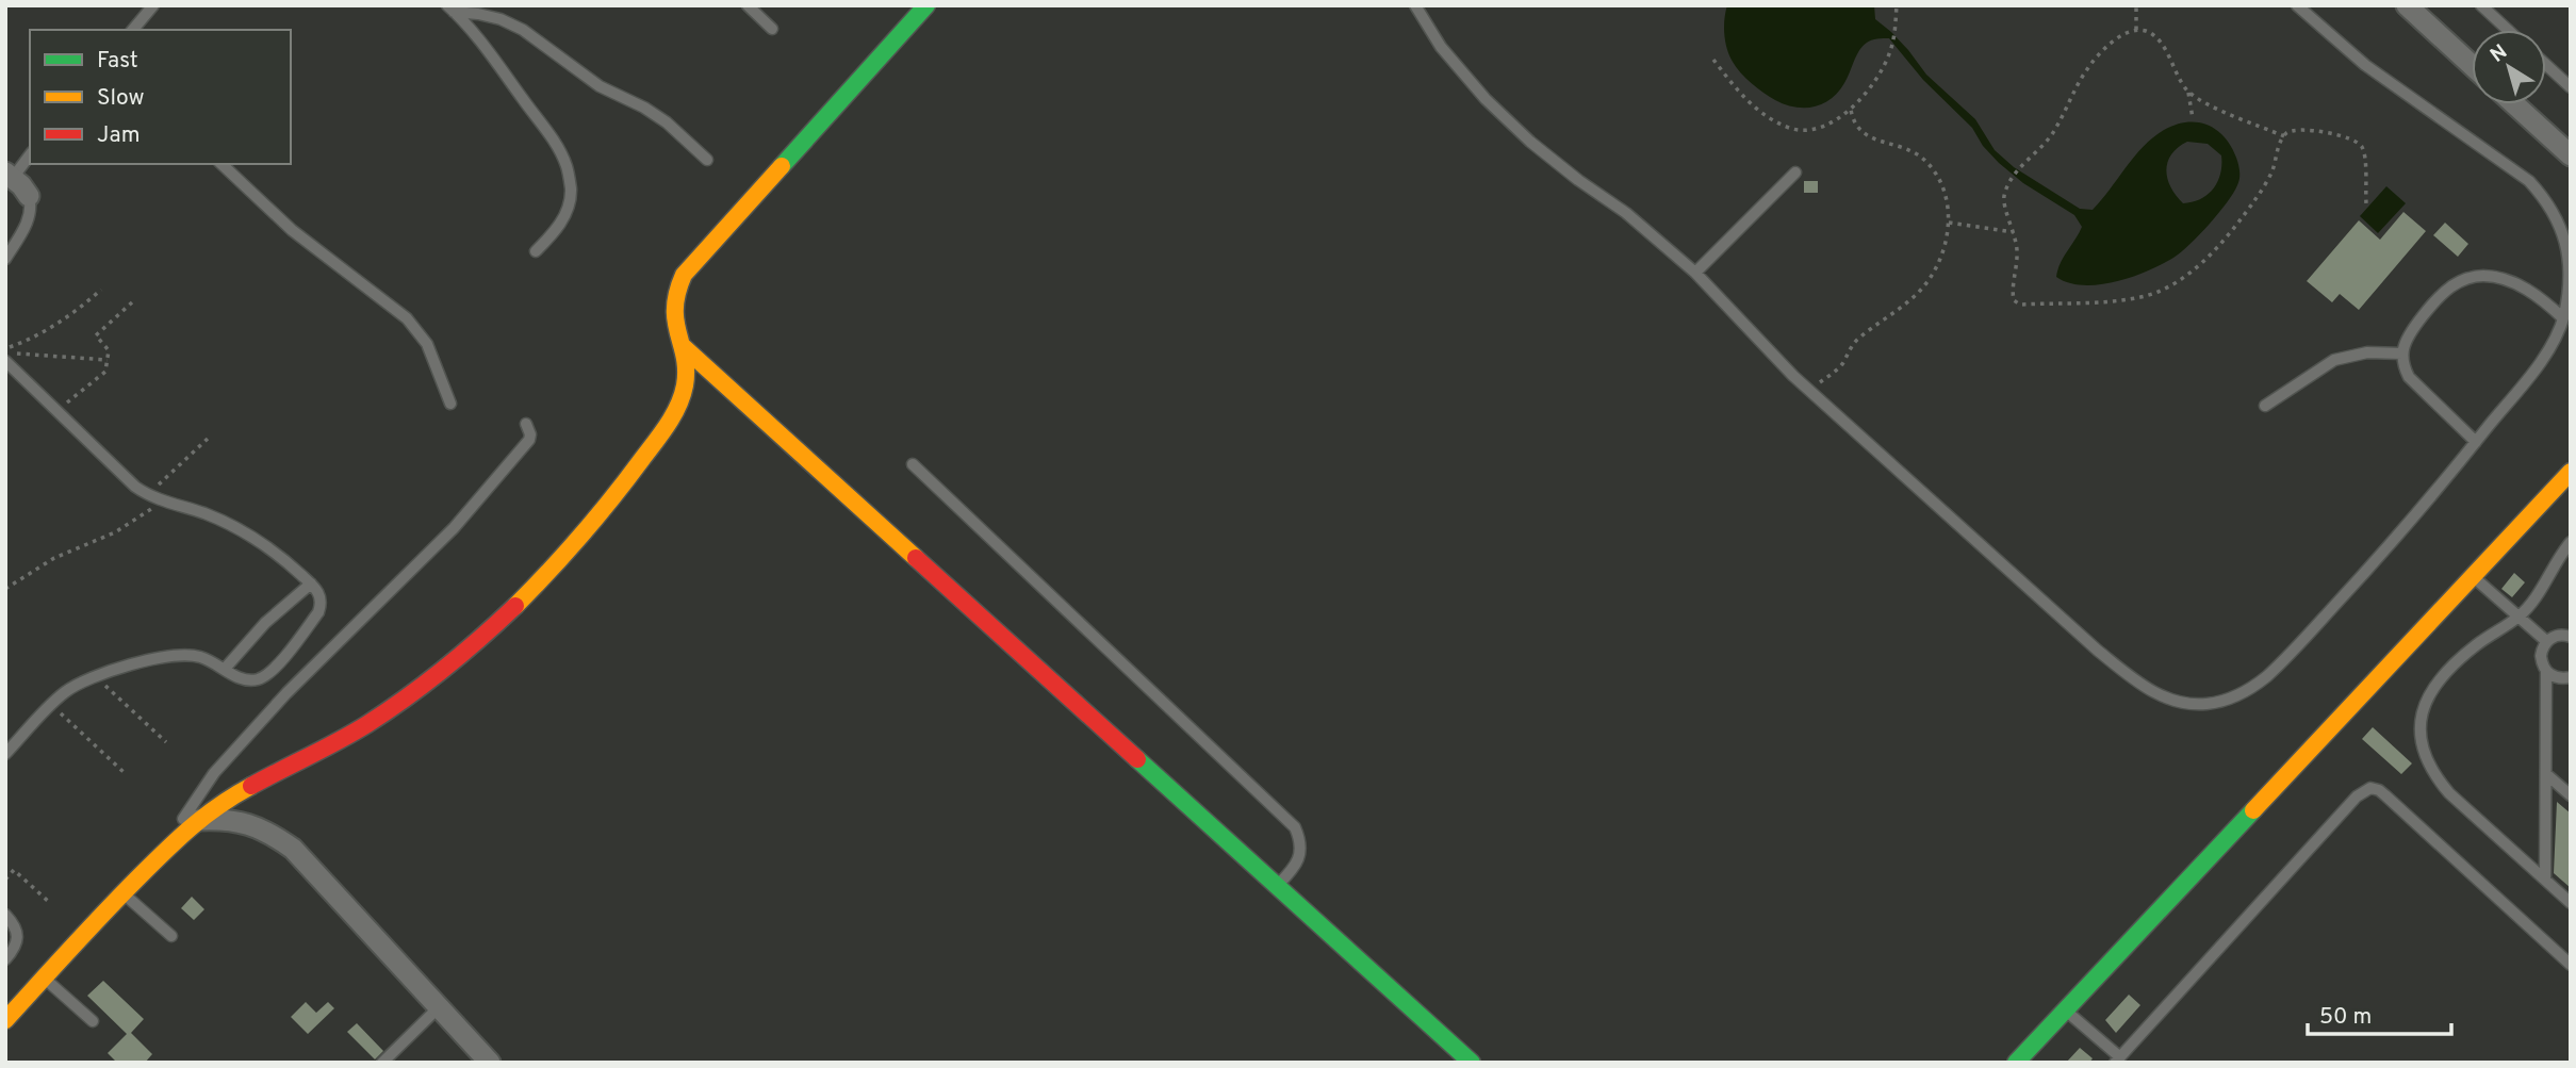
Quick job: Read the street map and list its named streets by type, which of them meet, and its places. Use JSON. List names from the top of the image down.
{
  "legend": ["Fast", "Slow", "Jam"],
  "scale_bar": "50 m",
  "north": "top left"
}
